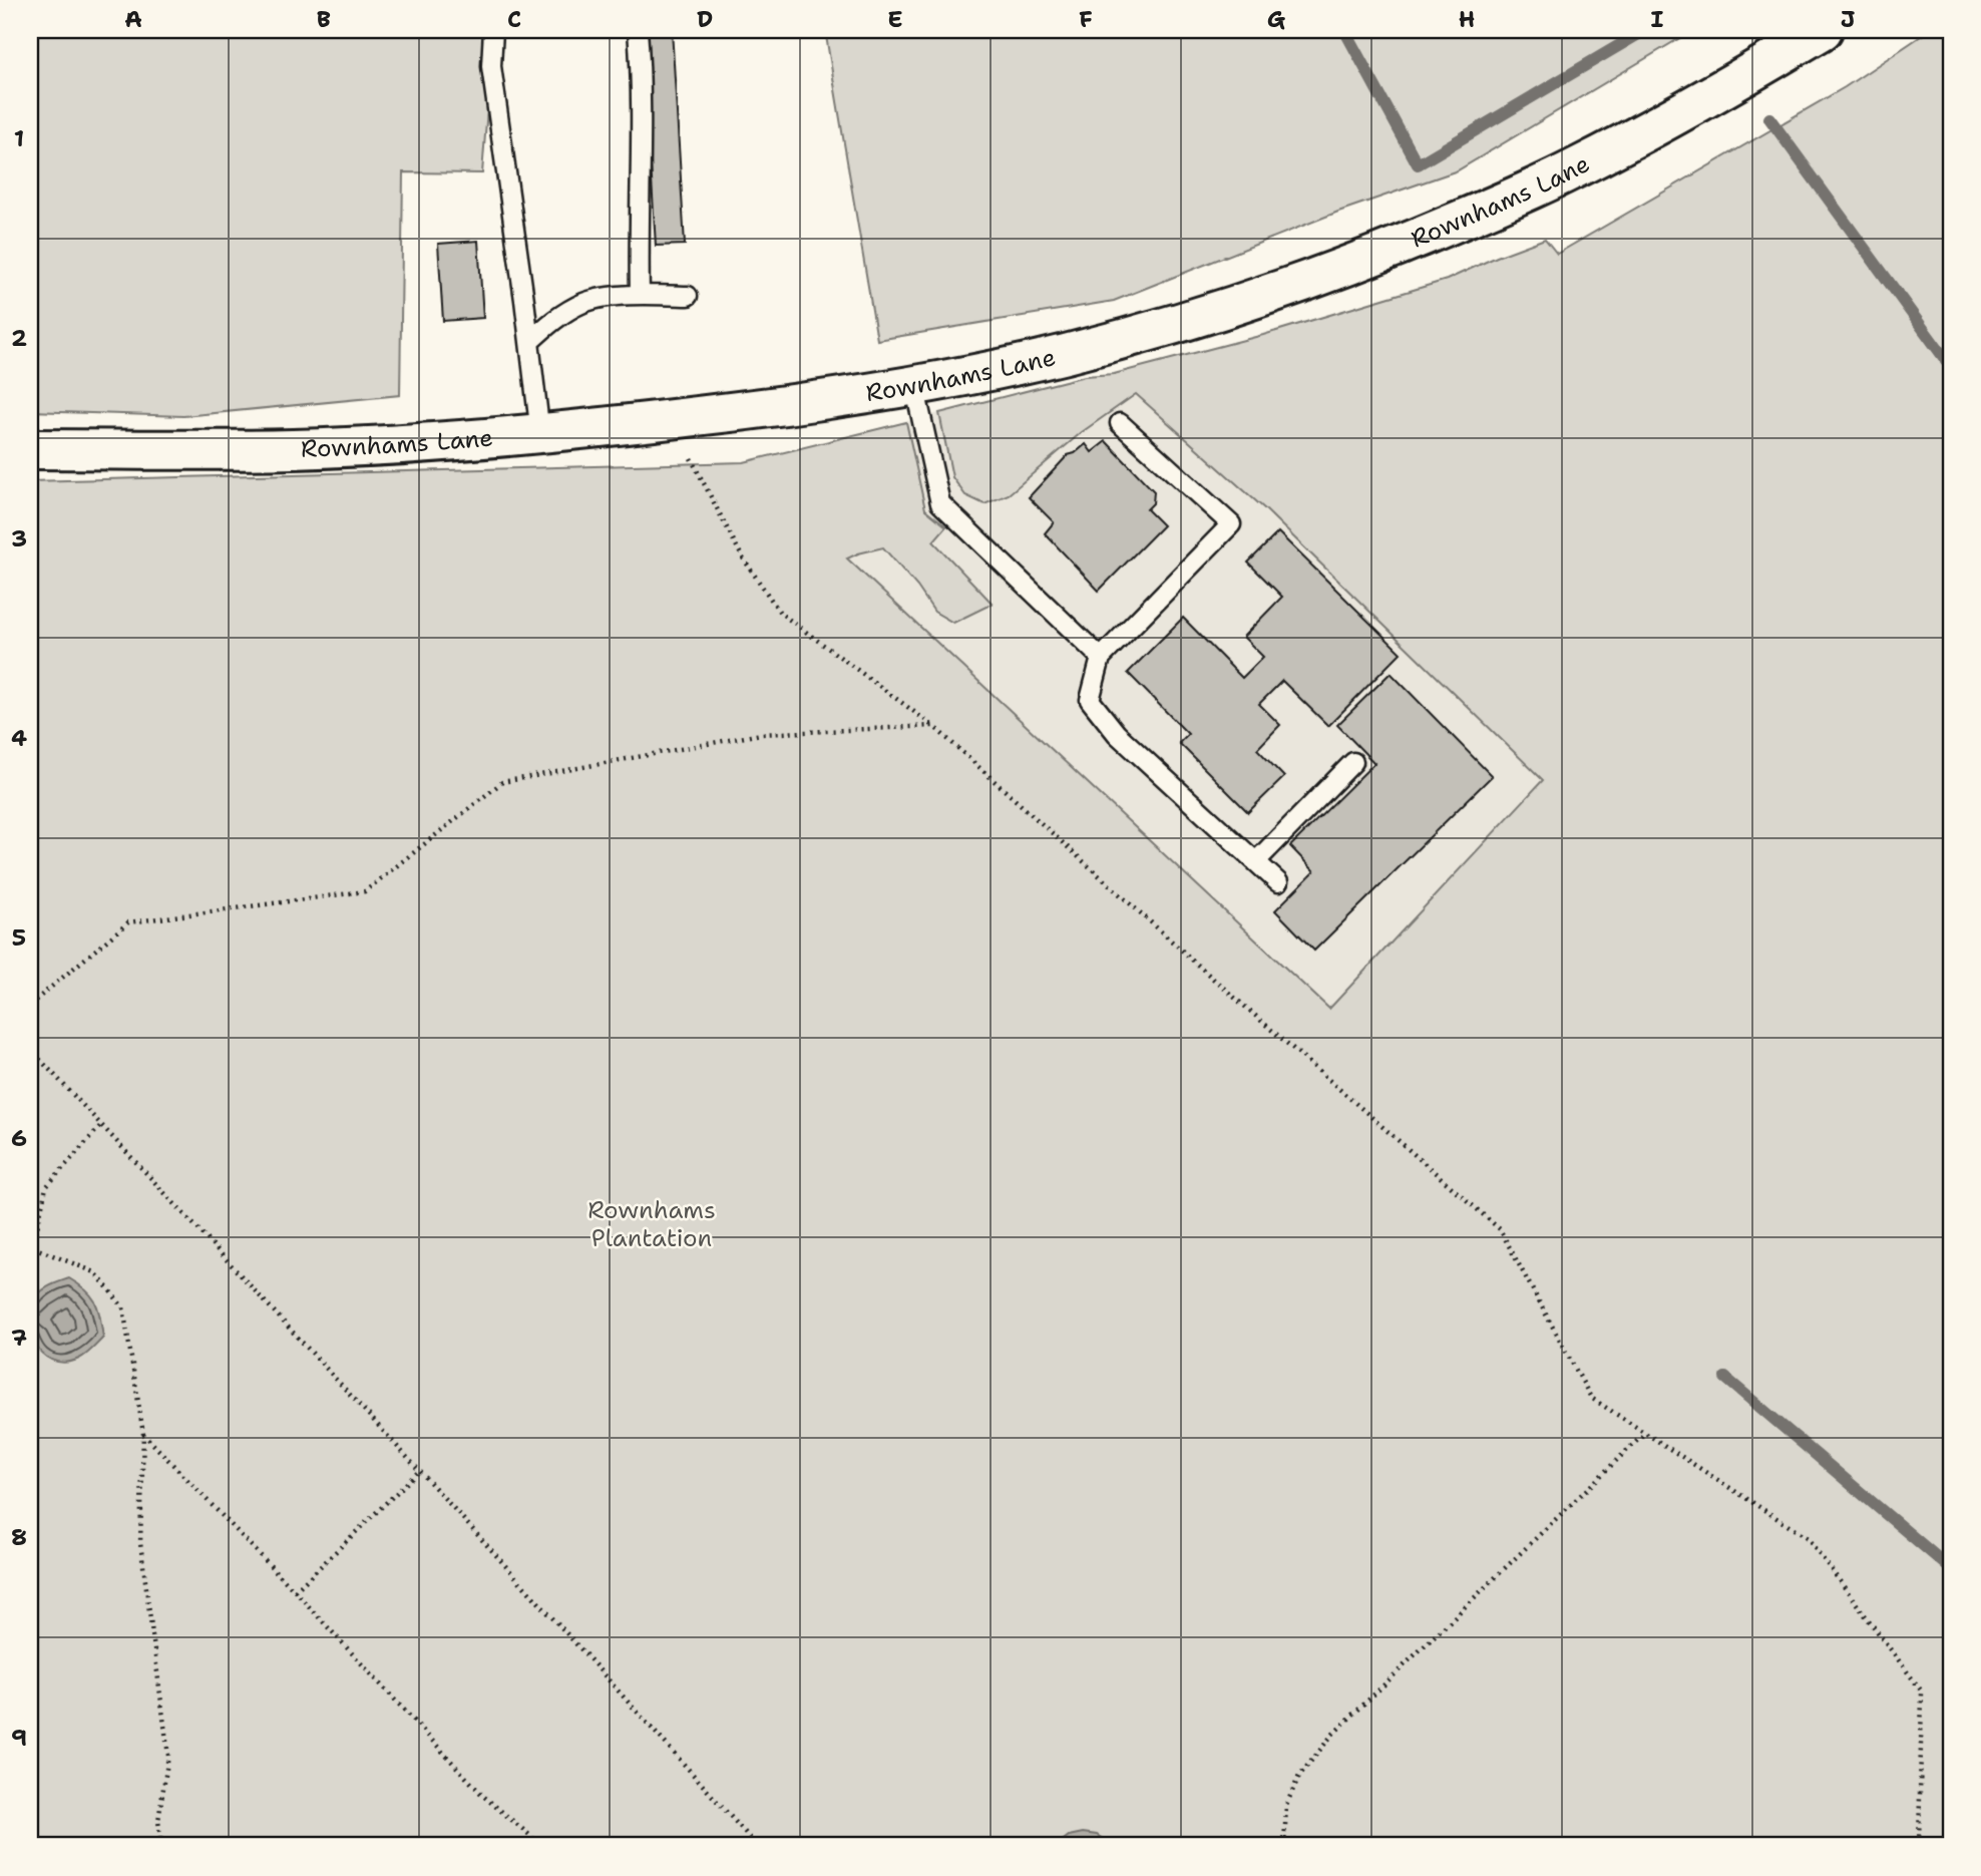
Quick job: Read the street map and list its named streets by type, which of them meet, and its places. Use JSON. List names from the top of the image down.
{
  "streets": {
    "street": ["Rownhams Lane"]
  },
  "parks": ["Rownhams Plantation"],
  "grid": {
    "columns": [
      "A",
      "B",
      "C",
      "D",
      "E",
      "F",
      "G",
      "H",
      "I",
      "J"
    ],
    "rows": [
      "1",
      "2",
      "3",
      "4",
      "5",
      "6",
      "7",
      "8",
      "9"
    ]
  }
}
